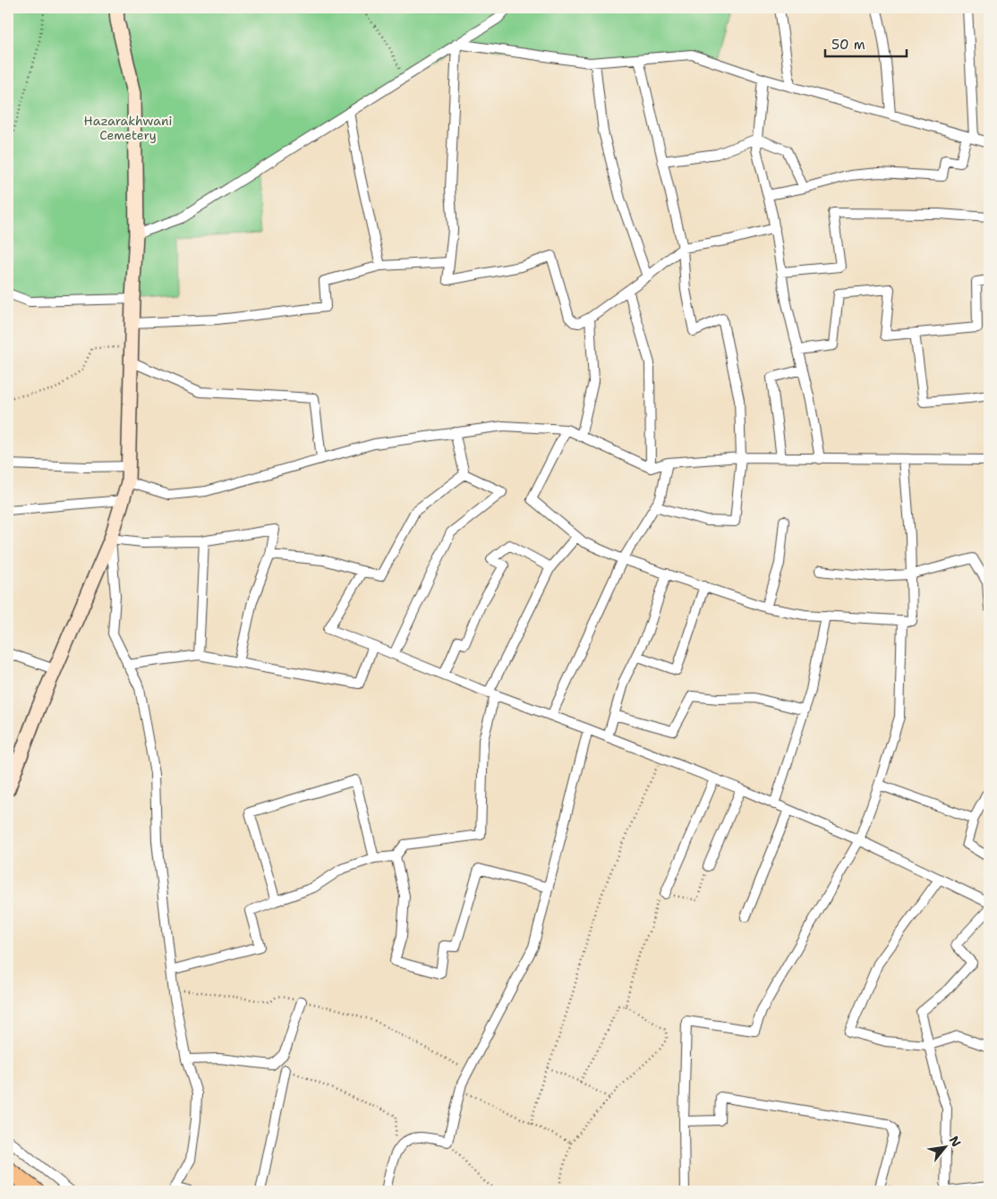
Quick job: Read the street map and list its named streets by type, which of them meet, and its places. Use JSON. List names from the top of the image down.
{
  "parks": ["Hazarakhwani Cemetery"],
  "scale_bar": "50 m",
  "north": "top right"
}
